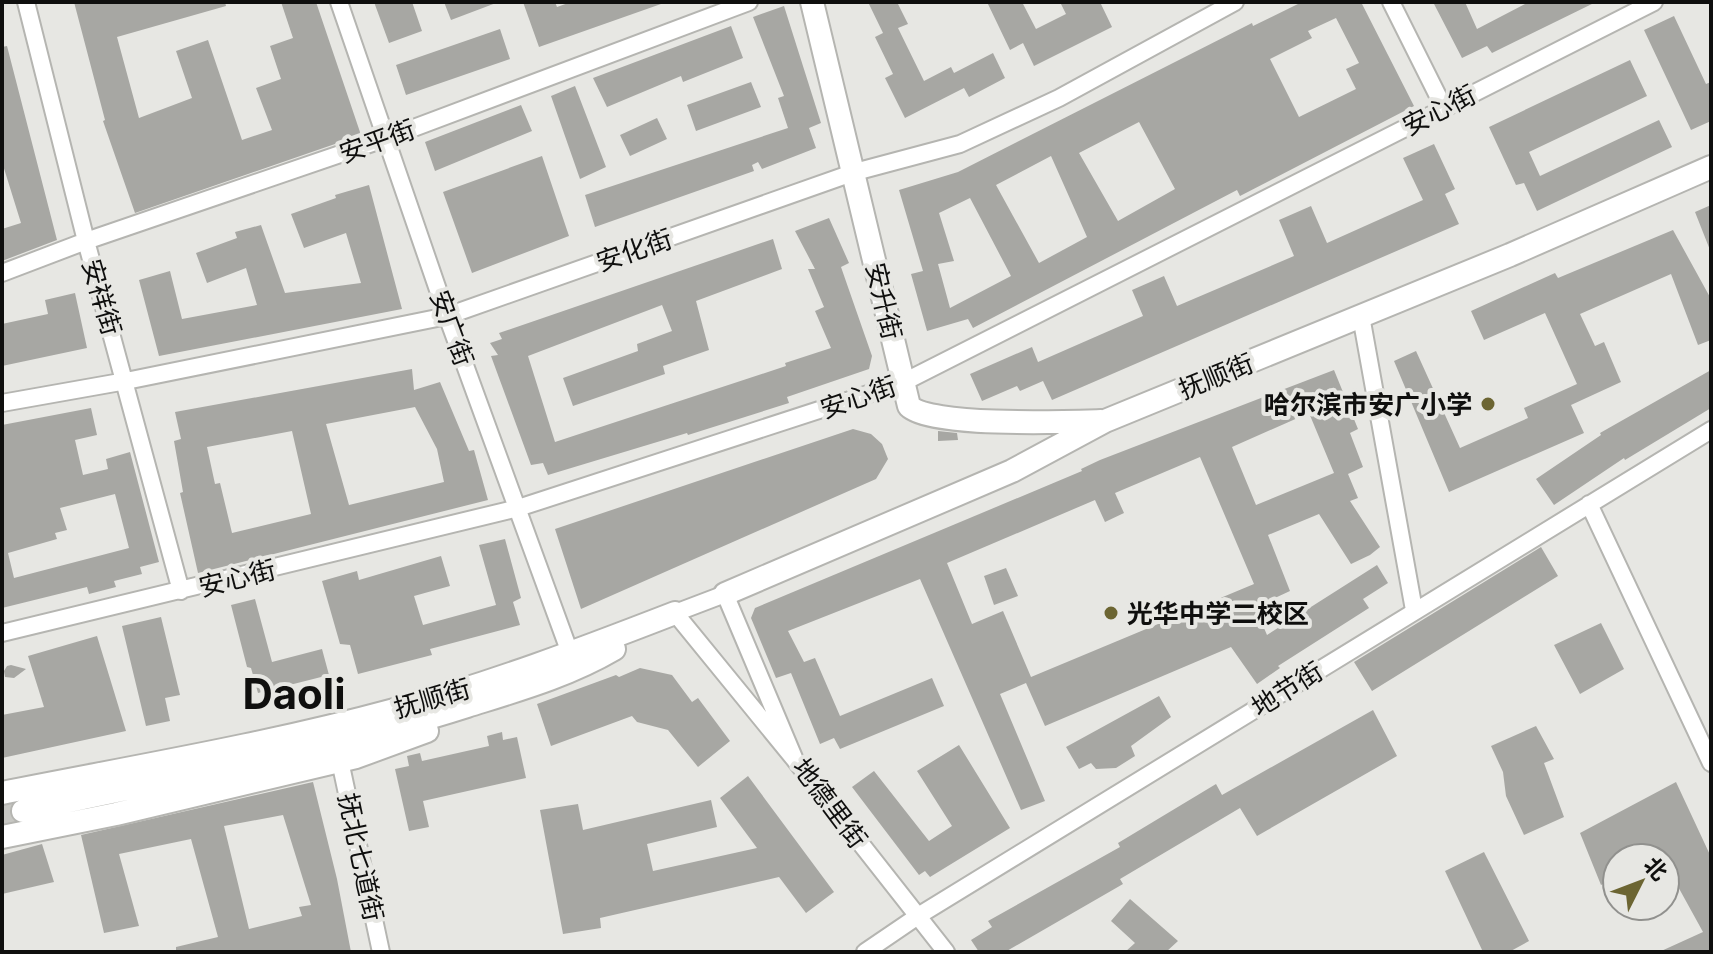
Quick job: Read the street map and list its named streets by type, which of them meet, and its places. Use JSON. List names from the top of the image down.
{
  "streets": {
    "main road": ["安升街", "抚顺街"],
    "street": [
      "安心街",
      "安平街",
      "安化街",
      "安祥街",
      "安广街",
      "地节街",
      "地德里街",
      "抚北七道街"
    ]
  },
  "crossings": [
    ["安心街", "安祥街"],
    ["安心街", "安升街"],
    ["安心街", "安广街"],
    ["安平街", "安祥街"],
    ["安平街", "安广街"],
    ["安化街", "安祥街"],
    ["安化街", "安升街"],
    ["安化街", "安广街"],
    ["安升街", "抚顺街"],
    ["安广街", "抚顺街"],
    ["抚顺街", "地德里街"],
    ["抚顺街", "抚北七道街"],
    ["地节街", "地德里街"]
  ],
  "districts": ["Daoli"],
  "places": ["哈尔滨市安广小学", "光华中学二校区"],
  "north": "top right"
}
